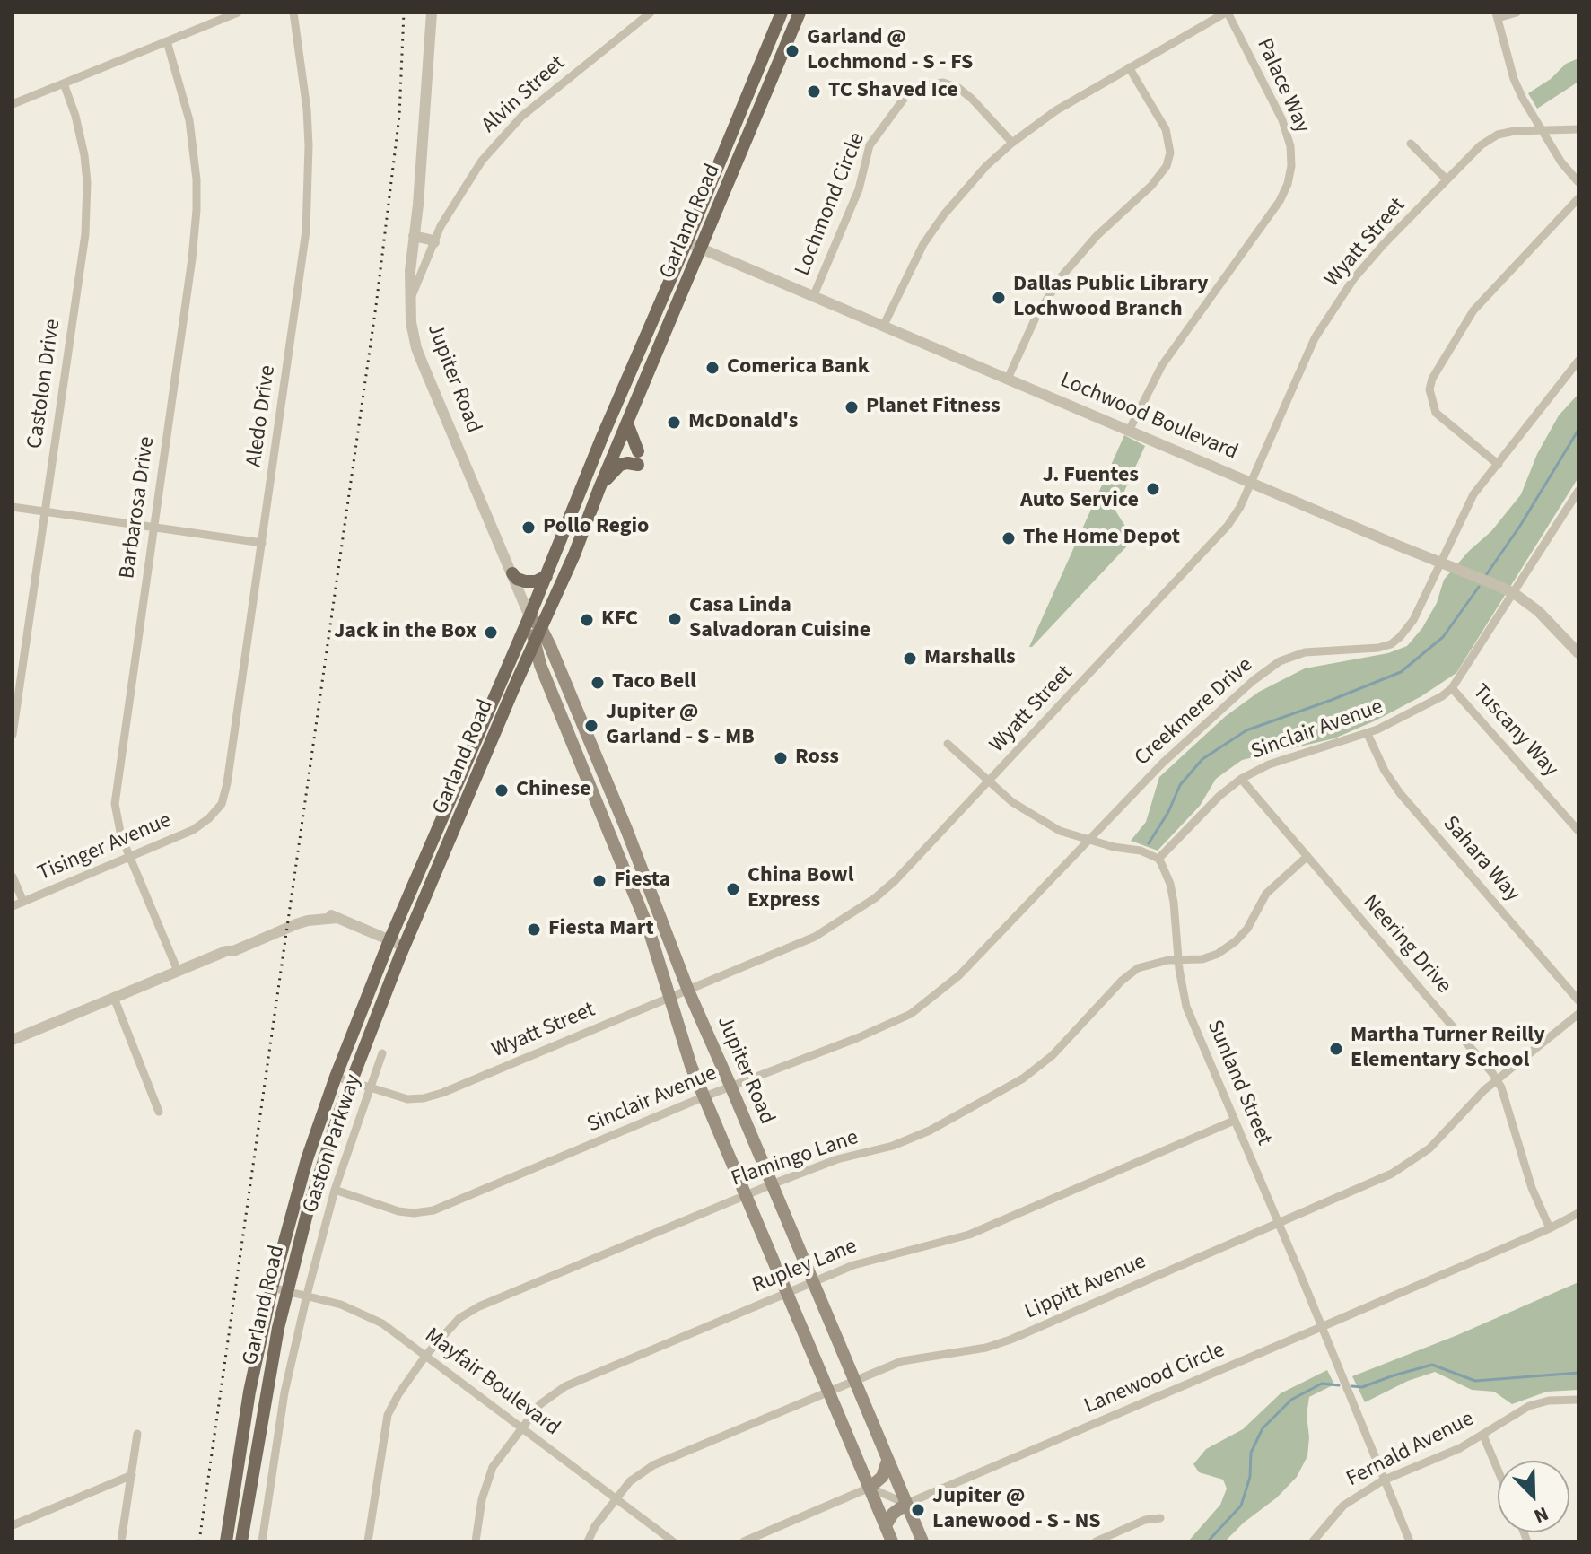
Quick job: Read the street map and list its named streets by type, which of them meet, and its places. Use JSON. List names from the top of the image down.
{
  "streets": {
    "main road": ["Garland Road", "Jupiter Road"],
    "street": [
      "Palace Way",
      "Alvin Street",
      "Lochmond Circle",
      "Wyatt Street",
      "Castolon Drive",
      "Aledo Drive",
      "Lochwood Boulevard",
      "Barbarosa Drive",
      "Creekmere Drive",
      "Sinclair Avenue",
      "Tuscany Way",
      "Tisinger Avenue",
      "Sahara Way",
      "Neering Drive",
      "Sunland Street",
      "Gaston Parkway",
      "Flamingo Lane",
      "Rupley Lane",
      "Lippitt Avenue",
      "Lanewood Circle",
      "Mayfair Boulevard",
      "Fernald Avenue"
    ]
  },
  "crossings": [
    ["Palace Way", "Lochwood Boulevard"],
    ["Alvin Street", "Jupiter Road"],
    ["Lochmond Circle", "Lochwood Boulevard"],
    ["Garland Road", "Wyatt Street"],
    ["Garland Road", "Jupiter Road"],
    ["Garland Road", "Lochwood Boulevard"],
    ["Garland Road", "Mayfair Boulevard"],
    ["Wyatt Street", "Jupiter Road"],
    ["Wyatt Street", "Lochwood Boulevard"],
    ["Wyatt Street", "Gaston Parkway"],
    ["Jupiter Road", "Sinclair Avenue"],
    ["Jupiter Road", "Flamingo Lane"],
    ["Jupiter Road", "Rupley Lane"],
    ["Jupiter Road", "Lippitt Avenue"],
    ["Jupiter Road", "Lanewood Circle"],
    ["Aledo Drive", "Tisinger Avenue"],
    ["Lochwood Boulevard", "Creekmere Drive"],
    ["Lochwood Boulevard", "Sinclair Avenue"],
    ["Barbarosa Drive", "Tisinger Avenue"],
    ["Creekmere Drive", "Sinclair Avenue"],
    ["Sinclair Avenue", "Tuscany Way"],
    ["Sinclair Avenue", "Sahara Way"],
    ["Sinclair Avenue", "Neering Drive"],
    ["Sinclair Avenue", "Sunland Street"],
    ["Sinclair Avenue", "Gaston Parkway"],
    ["Neering Drive", "Flamingo Lane"],
    ["Neering Drive", "Lippitt Avenue"],
    ["Neering Drive", "Lanewood Circle"],
    ["Sunland Street", "Flamingo Lane"],
    ["Sunland Street", "Rupley Lane"],
    ["Sunland Street", "Lippitt Avenue"],
    ["Sunland Street", "Lanewood Circle"],
    ["Sunland Street", "Fernald Avenue"],
    ["Gaston Parkway", "Mayfair Boulevard"],
    ["Flamingo Lane", "Mayfair Boulevard"],
    ["Rupley Lane", "Mayfair Boulevard"],
    ["Lippitt Avenue", "Mayfair Boulevard"]
  ],
  "places": [
    "Garland @ Lochmond - S - FS",
    "TC Shaved Ice",
    "Dallas Public Library Lochwood Branch",
    "Comerica Bank",
    "Planet Fitness",
    "McDonald's",
    "J. Fuentes Auto Service",
    "Pollo Regio",
    "The Home Depot",
    "Casa Linda Salvadoran Cuisine",
    "KFC",
    "Jack in the Box",
    "Marshalls",
    "Taco Bell",
    "Jupiter @ Garland - S - MB",
    "Ross",
    "Chinese",
    "Fiesta",
    "China Bowl Express",
    "Fiesta Mart",
    "Martha Turner Reilly Elementary School",
    "Jupiter @ Lanewood - S - NS"
  ],
  "north": "bottom right"
}
